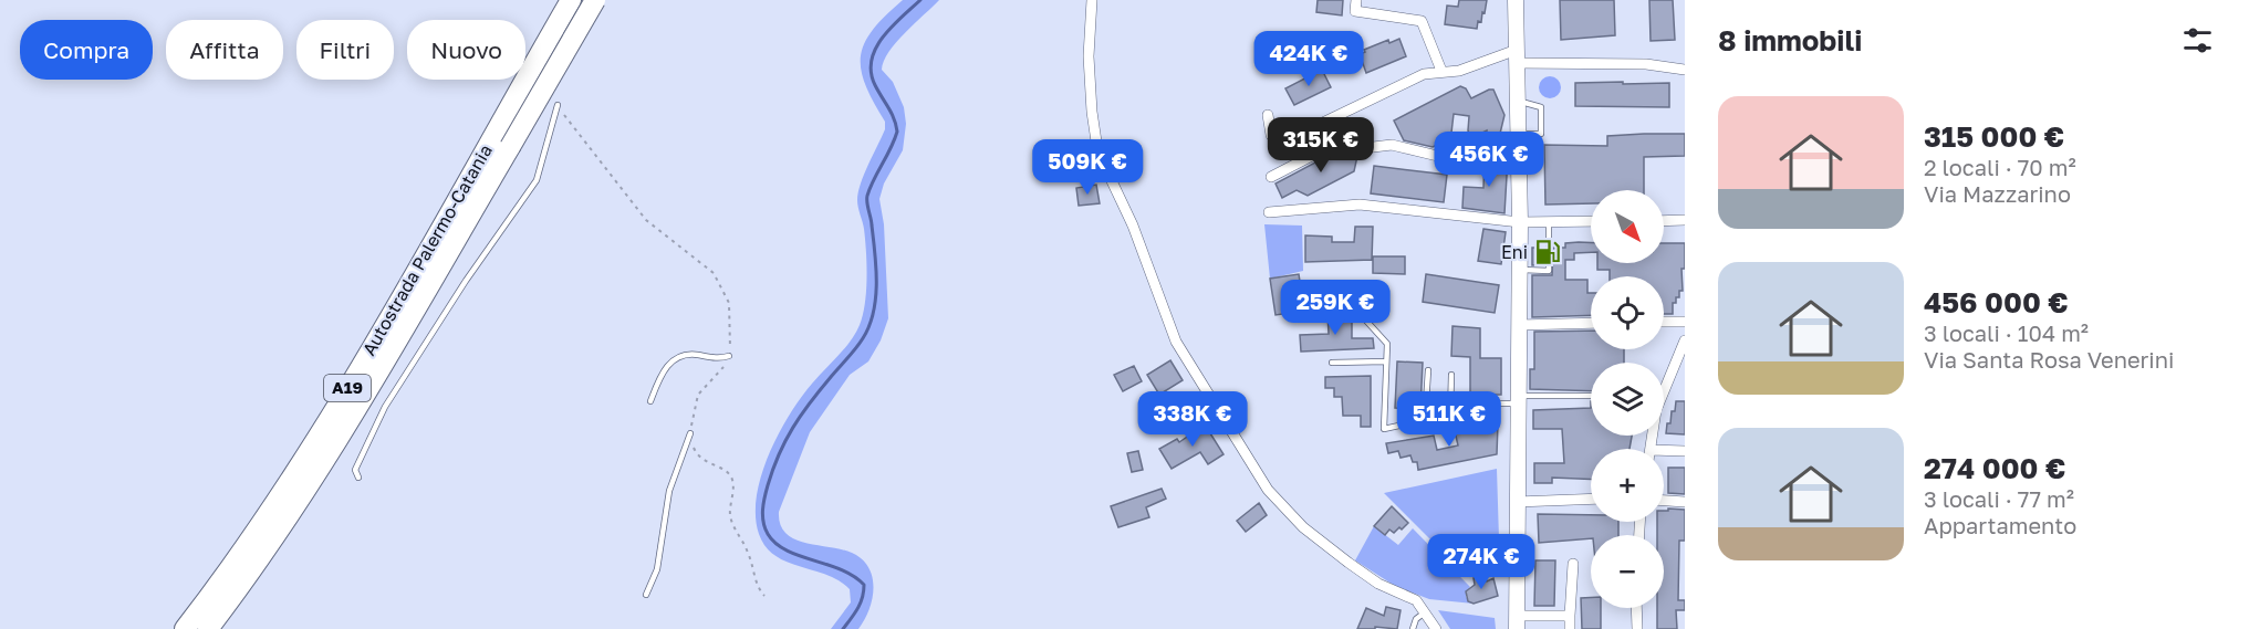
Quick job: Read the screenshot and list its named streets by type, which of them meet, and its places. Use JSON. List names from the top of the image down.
{
  "streets": {
    "highway": ["Autostrada Palermo-Catania", "A19"]
  },
  "places": {
    "fuel station": ["Eni"]
  },
  "north": "bottom right",
  "page": {
    "heading": "8 immobili",
    "chip": [
      "Compra",
      "Affitta",
      "Filtri",
      "Nuovo"
    ],
    "price": [
      "424K €",
      "315K €",
      "456K €",
      "509K €",
      "259K €",
      "338K €",
      "511K €",
      "274K €"
    ],
    "list": [
      {
        "name": "315 000 €",
        "note": "2 locali · 70 m² · Via Mazzarino"
      },
      {
        "name": "456 000 €",
        "note": "3 locali · 104 m² · Via Santa Rosa Venerini"
      },
      {
        "name": "274 000 €",
        "note": "3 locali · 77 m² · Appartamento"
      }
    ],
    "map_buttons": ["+", "−"]
  }
}
